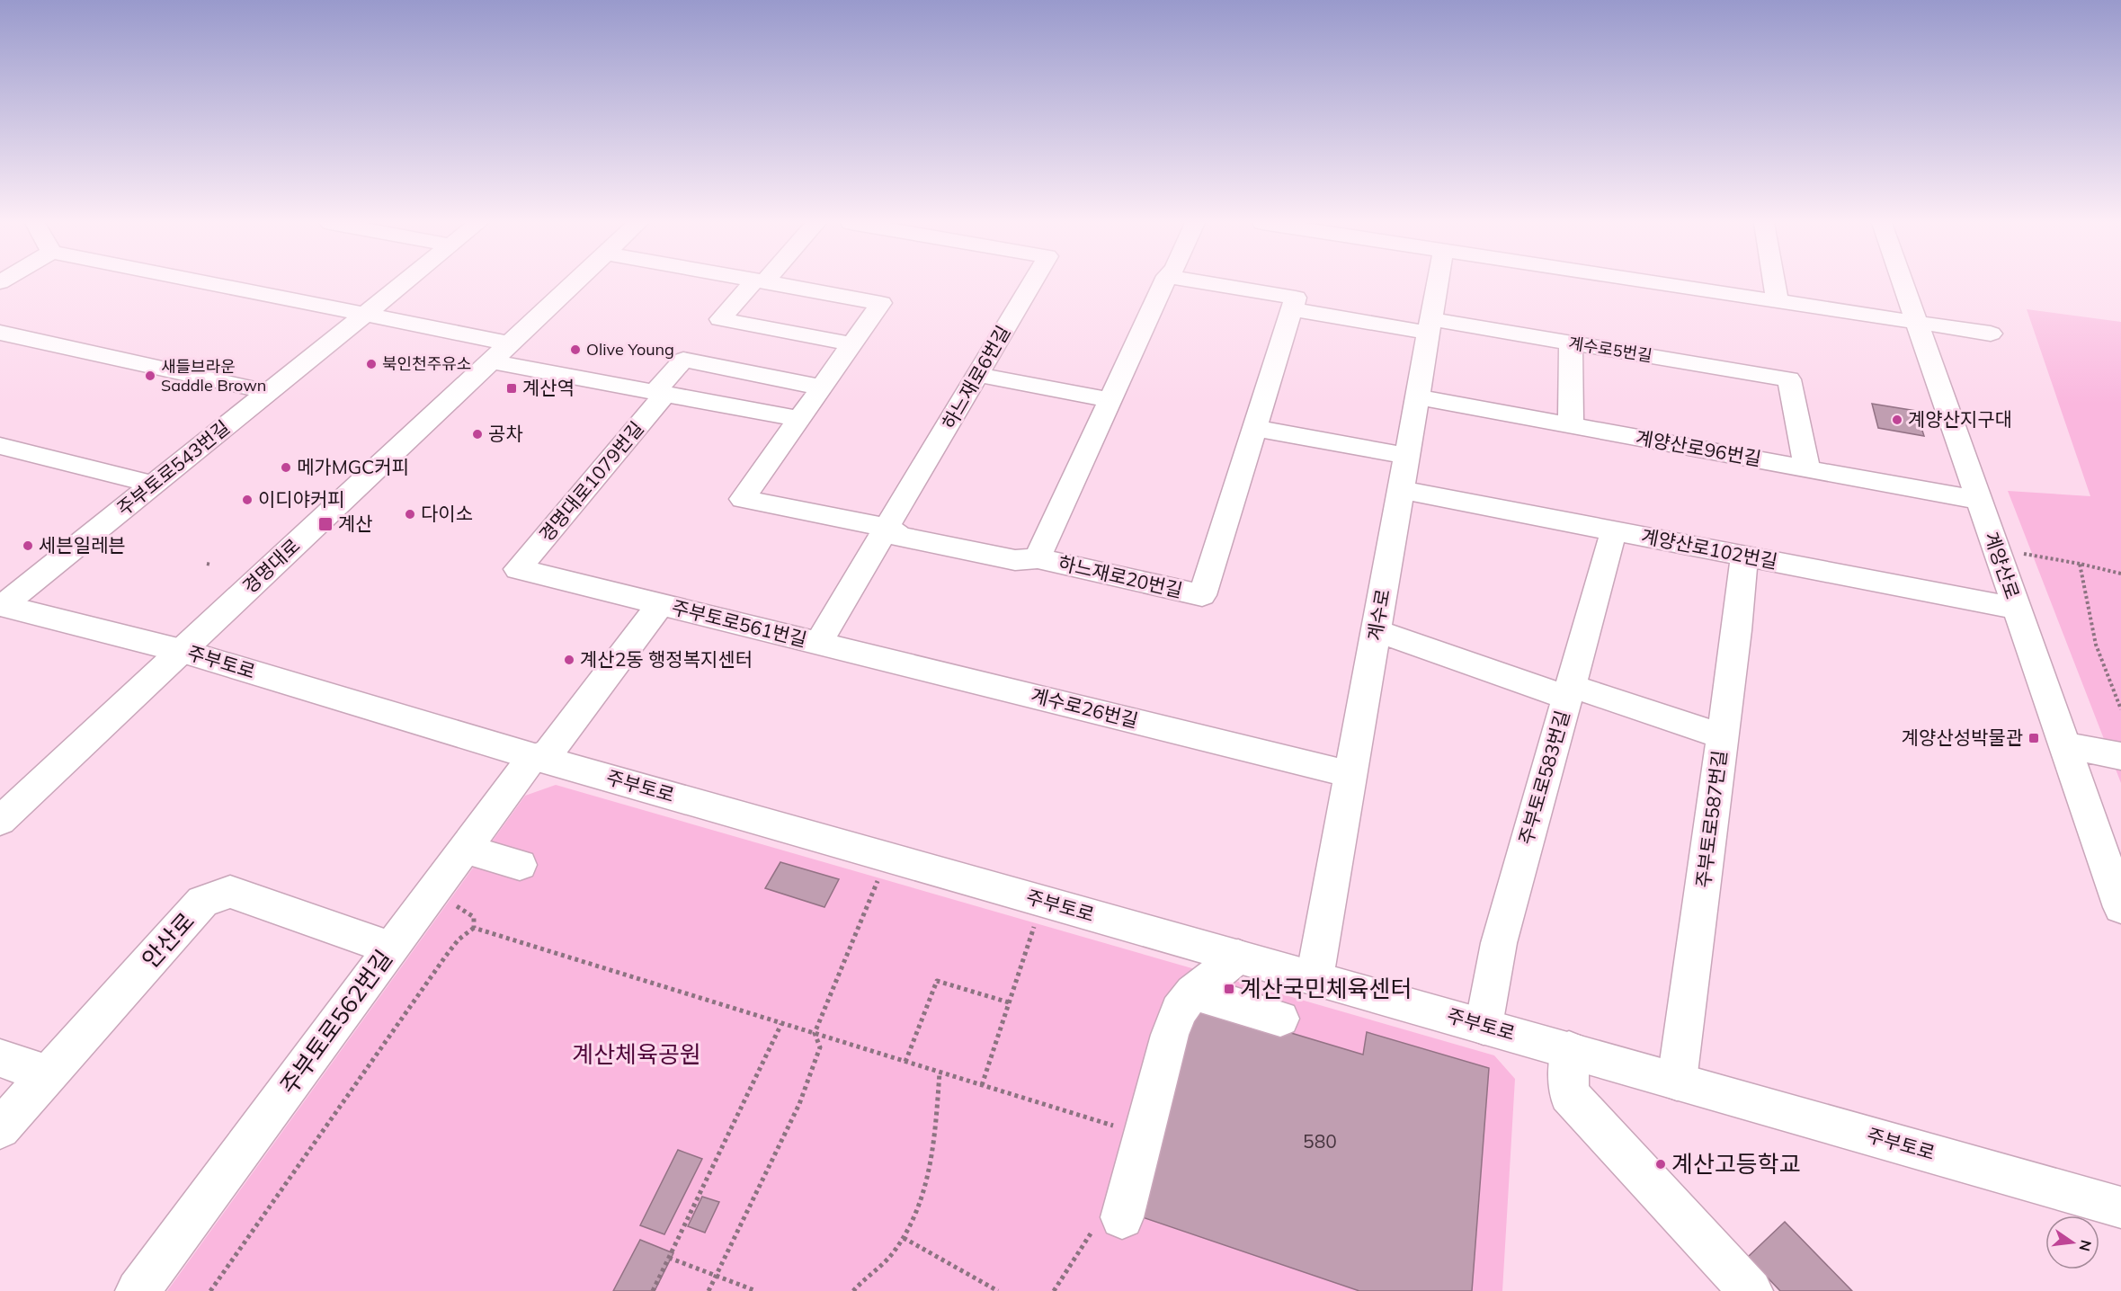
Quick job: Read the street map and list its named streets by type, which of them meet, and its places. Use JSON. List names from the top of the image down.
{
  "streets": {
    "street": [
      "계수로5번길",
      "하느재로6번길",
      "계양산로96번길",
      "주부토로543번길",
      "경명대로1079번길",
      "계양산로102번길",
      "계양산로",
      "경명대로",
      "하느재로20번길",
      "계수로",
      "주부토로561번길",
      "주부토로",
      "계수로26번길",
      "주부토로583번길",
      "주부토로587번길",
      "안산로",
      "주부토로562번길"
    ]
  },
  "crossings": [
    ["계수로5번길", "계양산로96번길"],
    ["계수로5번길", "하느재로20번길"],
    ["계수로5번길", "계수로"],
    ["하느재로6번길", "주부토로561번길"],
    ["하느재로6번길", "계수로26번길"],
    ["계양산로96번길", "계양산로"],
    ["계양산로96번길", "계수로"],
    ["주부토로543번길", "주부토로"],
    ["경명대로1079번길", "주부토로561번길"],
    ["계양산로102번길", "계양산로"],
    ["계양산로102번길", "계수로"],
    ["계양산로102번길", "주부토로583번길"],
    ["계양산로102번길", "주부토로587번길"],
    ["경명대로", "주부토로"],
    ["계수로", "주부토로"],
    ["계수로", "계수로26번길"],
    ["주부토로561번길", "주부토로"],
    ["주부토로561번길", "계수로26번길"],
    ["주부토로561번길", "주부토로562번길"],
    ["주부토로", "주부토로583번길"],
    ["주부토로", "주부토로587번길"],
    ["주부토로", "주부토로562번길"],
    ["안산로", "주부토로562번길"]
  ],
  "parks": ["계산체육공원"],
  "places": {
    "other": [
      "Olive Young",
      "북인천주유소",
      "새들브라운 Saddle Brown",
      "계양산지구대",
      "공차",
      "메가MGC커피",
      "이디야커피",
      "다이소",
      "세븐일레븐",
      "계산2동 행정복지센터",
      "계산고등학교"
    ],
    "transit": [
      "계산역",
      "계산",
      "계양산성박물관",
      "계산국민체육센터"
    ]
  },
  "house_numbers": ["580"],
  "north": "right"
}
